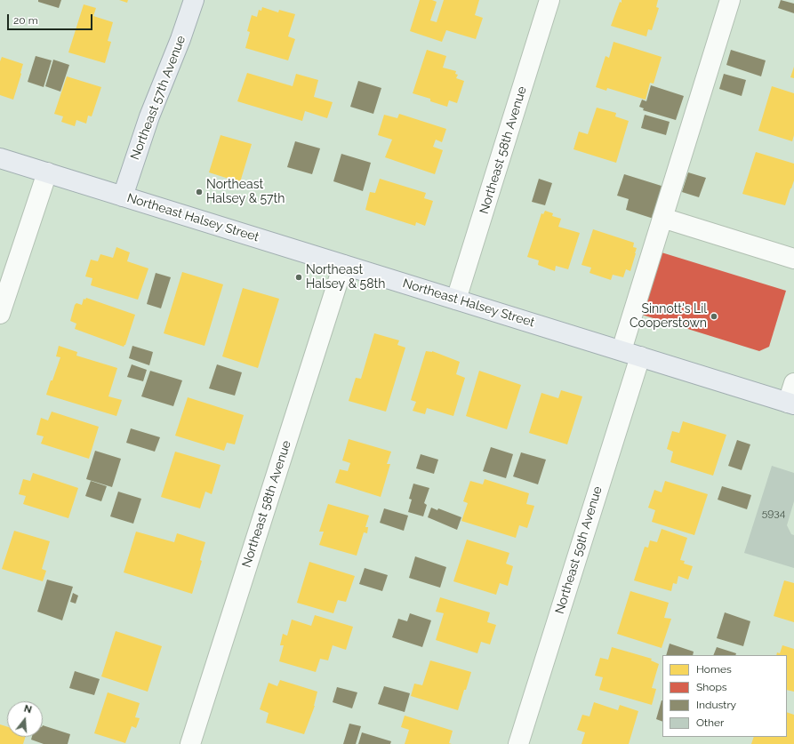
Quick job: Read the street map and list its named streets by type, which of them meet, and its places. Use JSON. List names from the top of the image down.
{
  "streets": {
    "main road": ["Northeast 57th Avenue", "Northeast Halsey Street"],
    "street": ["Northeast 58th Avenue", "Northeast 59th Avenue"]
  },
  "crossings": [
    ["Northeast 57th Avenue", "Northeast Halsey Street"],
    ["Northeast 58th Avenue", "Northeast Halsey Street"],
    ["Northeast Halsey Street", "Northeast 59th Avenue"]
  ],
  "places": ["Northeast Halsey & 57th", "Northeast Halsey & 58th", "Sinnott's Lil Cooperstown"],
  "house_numbers": ["5934"],
  "legend": [
    "Homes",
    "Shops",
    "Industry",
    "Other"
  ],
  "scale_bar": "20 m",
  "north": "top"
}
